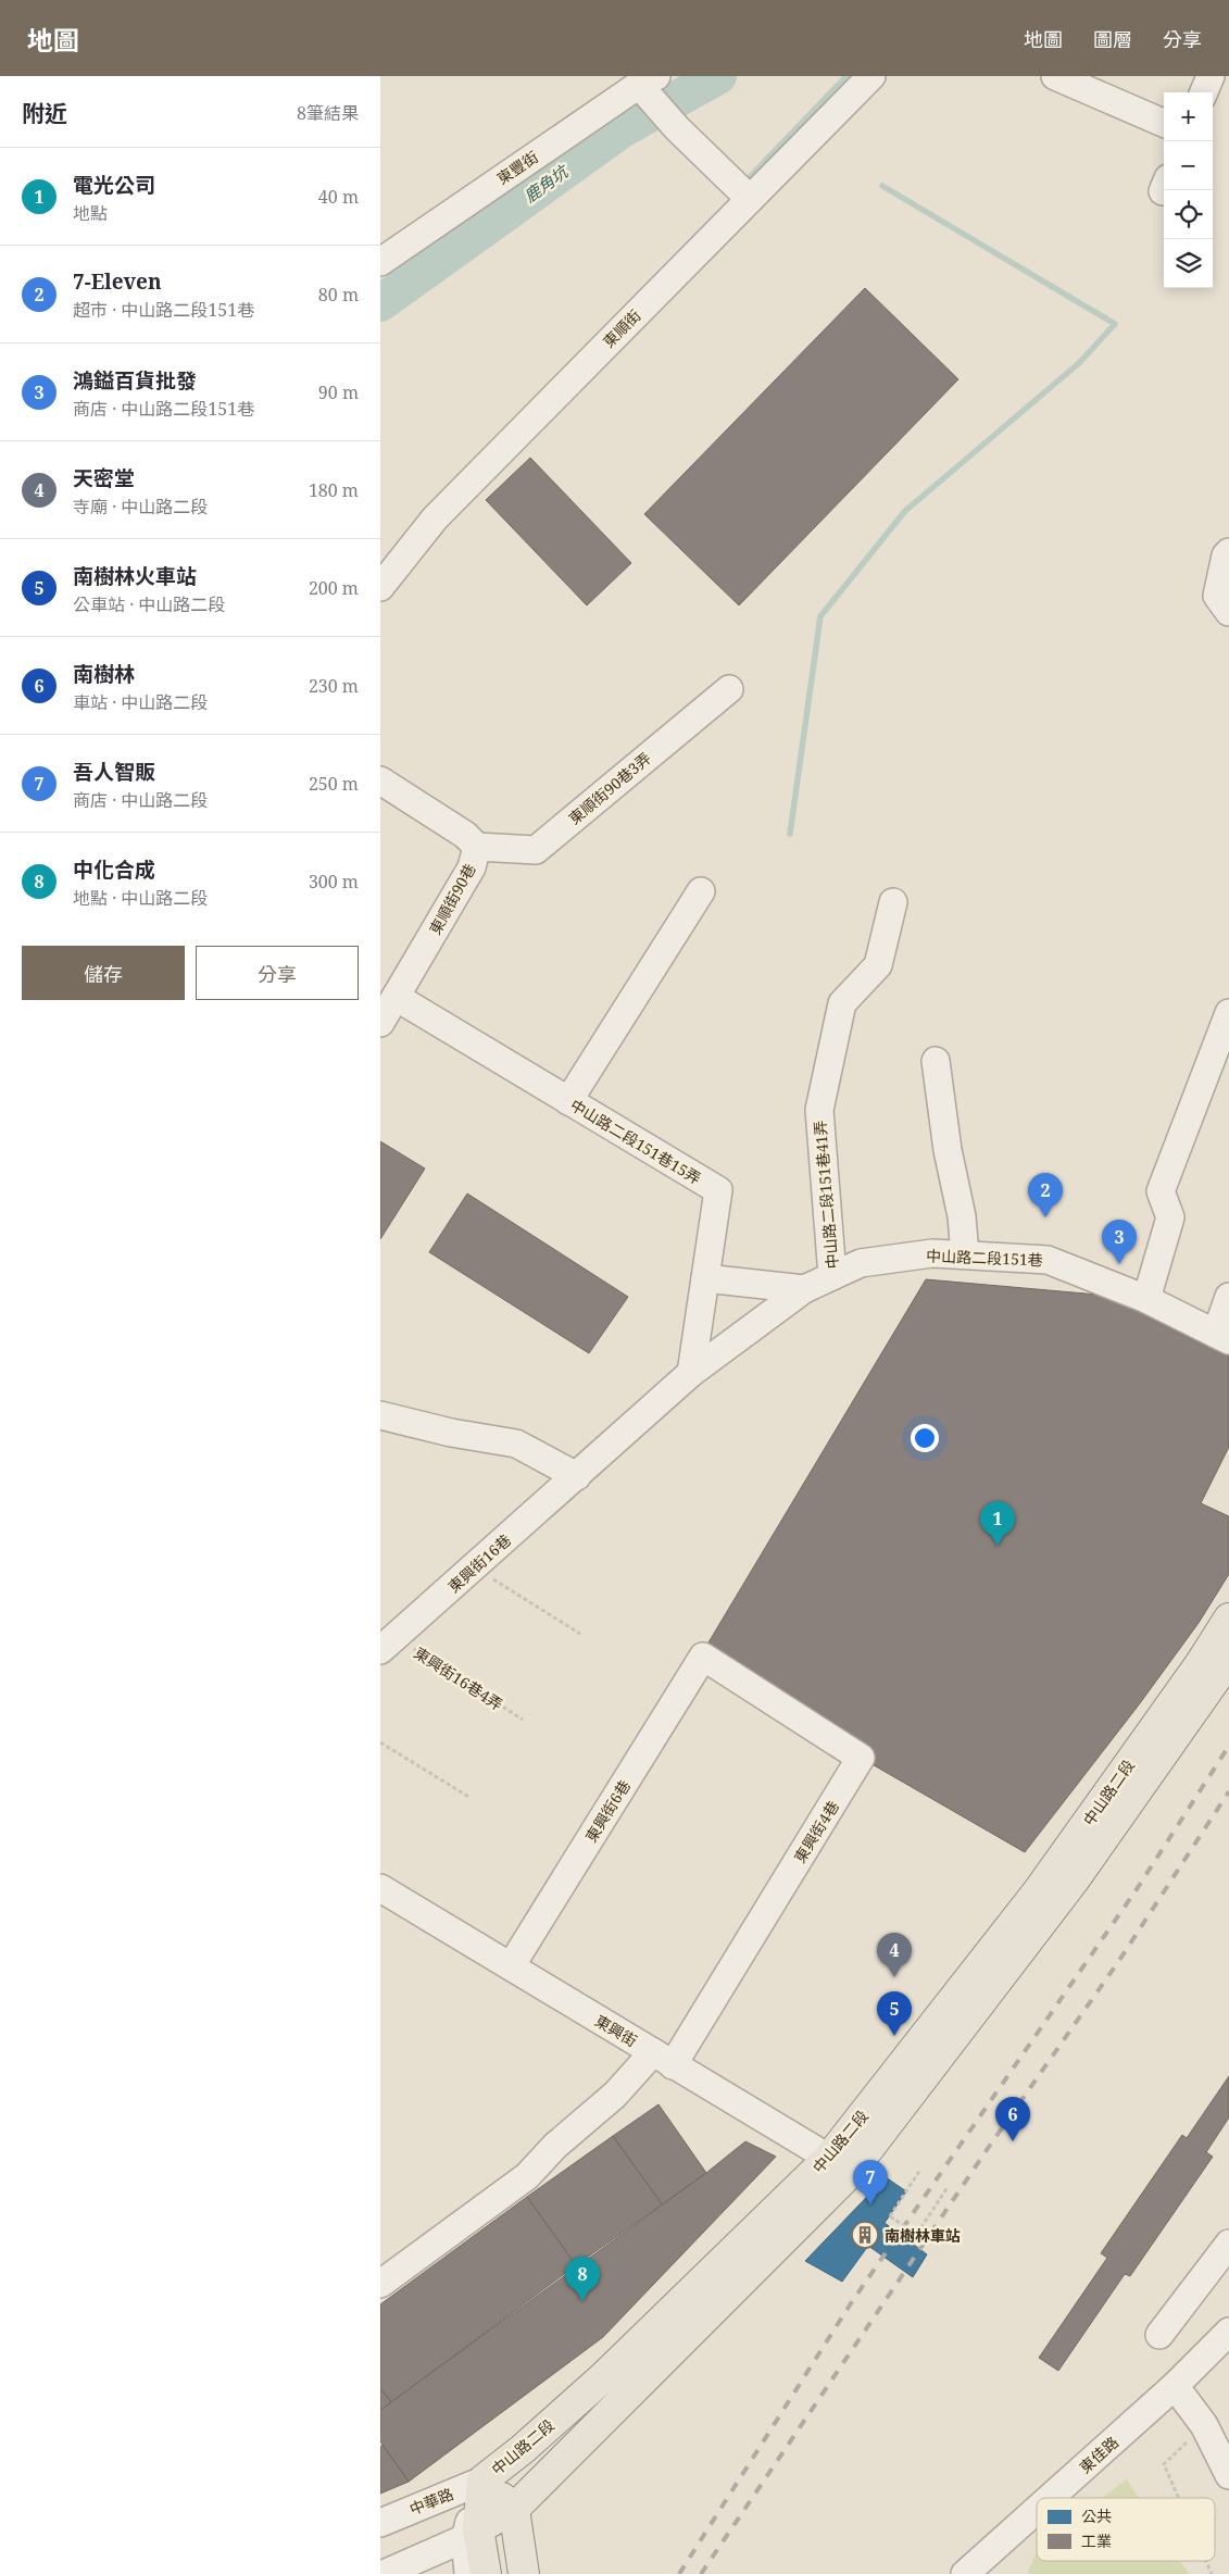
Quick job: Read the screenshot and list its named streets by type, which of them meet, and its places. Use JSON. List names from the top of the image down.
{
  "streets": {
    "main road": ["中山路二段"],
    "street": [
      "東豐街",
      "東順街",
      "東順街90巷3弄",
      "東順街90巷",
      "中山路二段151巷15弄",
      "中山路二段151巷41弄",
      "中山路二段151巷",
      "東興街16巷",
      "東興街6巷",
      "東興街4巷",
      "東興街",
      "東佳路",
      "中華路"
    ],
    "path": ["東興街16巷4弄"]
  },
  "crossings": [
    ["東順街90巷3弄", "東順街90巷"],
    ["東順街90巷", "中山路二段151巷15弄"],
    ["中山路二段151巷15弄", "中山路二段151巷"],
    ["中山路二段151巷15弄", "東興街16巷"],
    ["中山路二段151巷41弄", "中山路二段151巷"],
    ["中山路二段151巷", "東興街16巷"],
    ["東興街16巷", "東興街16巷4弄"],
    ["中山路二段", "東興街"],
    ["中山路二段", "中華路"],
    ["東興街6巷", "東興街4巷"],
    ["東興街6巷", "東興街"],
    ["東興街4巷", "東興街"]
  ],
  "water": ["鹿角坑"],
  "places": {
    "building": ["南樹林車站"]
  },
  "legend": ["公共", "工業"],
  "page": {
    "header": "地圖",
    "nav": ["地圖", "圖層", "分享"],
    "heading": ["附近", "8筆結果"],
    "map_buttons": ["+", "−"],
    "list": [
      {
        "mark": "1",
        "name": "電光公司",
        "note": "地點",
        "value": "40 m"
      },
      {
        "mark": "2",
        "name": "7-Eleven",
        "note": "超市 · 中山路二段151巷",
        "value": "80 m"
      },
      {
        "mark": "3",
        "name": "鴻鎰百貨批發",
        "note": "商店 · 中山路二段151巷",
        "value": "90 m"
      },
      {
        "mark": "4",
        "name": "天密堂",
        "note": "寺廟 · 中山路二段",
        "value": "180 m"
      },
      {
        "mark": "5",
        "name": "南樹林火車站",
        "note": "公車站 · 中山路二段",
        "value": "200 m"
      },
      {
        "mark": "6",
        "name": "南樹林",
        "note": "車站 · 中山路二段",
        "value": "230 m"
      },
      {
        "mark": "7",
        "name": "吾人智販",
        "note": "商店 · 中山路二段",
        "value": "250 m"
      },
      {
        "mark": "8",
        "name": "中化合成",
        "note": "地點 · 中山路二段",
        "value": "300 m"
      }
    ],
    "buttons": ["儲存", "分享"],
    "pins": [
      "2",
      "3",
      "1",
      "4",
      "5",
      "6",
      "7",
      "8"
    ]
  }
}
